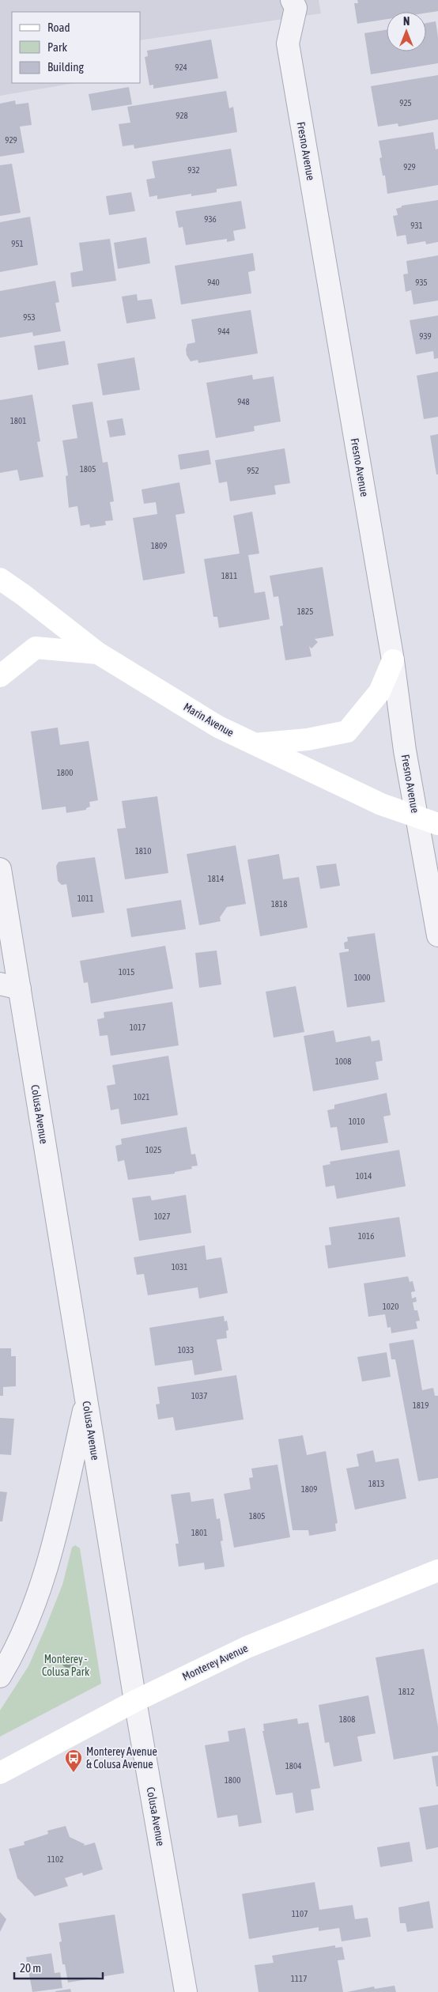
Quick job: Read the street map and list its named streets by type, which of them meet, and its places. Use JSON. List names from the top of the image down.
{
  "streets": {
    "main road": ["Marin Avenue", "Monterey Avenue"],
    "street": ["Fresno Avenue", "Colusa Avenue"]
  },
  "crossings": [
    ["Fresno Avenue", "Marin Avenue"],
    ["Colusa Avenue", "Monterey Avenue"]
  ],
  "parks": ["Monterey - Colusa Park"],
  "places": {
    "bus stop": ["Monterey Avenue & Colusa Avenue"]
  },
  "house_numbers": [
    "924",
    "925",
    "928",
    "929",
    "929",
    "932",
    "936",
    "931",
    "951",
    "940",
    "935",
    "953",
    "944",
    "939",
    "948",
    "1801",
    "1805",
    "952",
    "1809",
    "1811",
    "1825",
    "1800",
    "1810",
    "1814",
    "1011",
    "1818",
    "1015",
    "1000",
    "1017",
    "1008",
    "1021",
    "1010",
    "1025",
    "1014",
    "1027",
    "1016",
    "1031",
    "1020",
    "1033",
    "1037",
    "1819",
    "1813",
    "1809",
    "1805",
    "1801",
    "1812",
    "1808",
    "1804",
    "1800",
    "1102",
    "1107",
    "1117"
  ],
  "legend": ["Road", "Park", "Building"],
  "scale_bar": "20 m",
  "north": "top"
}
